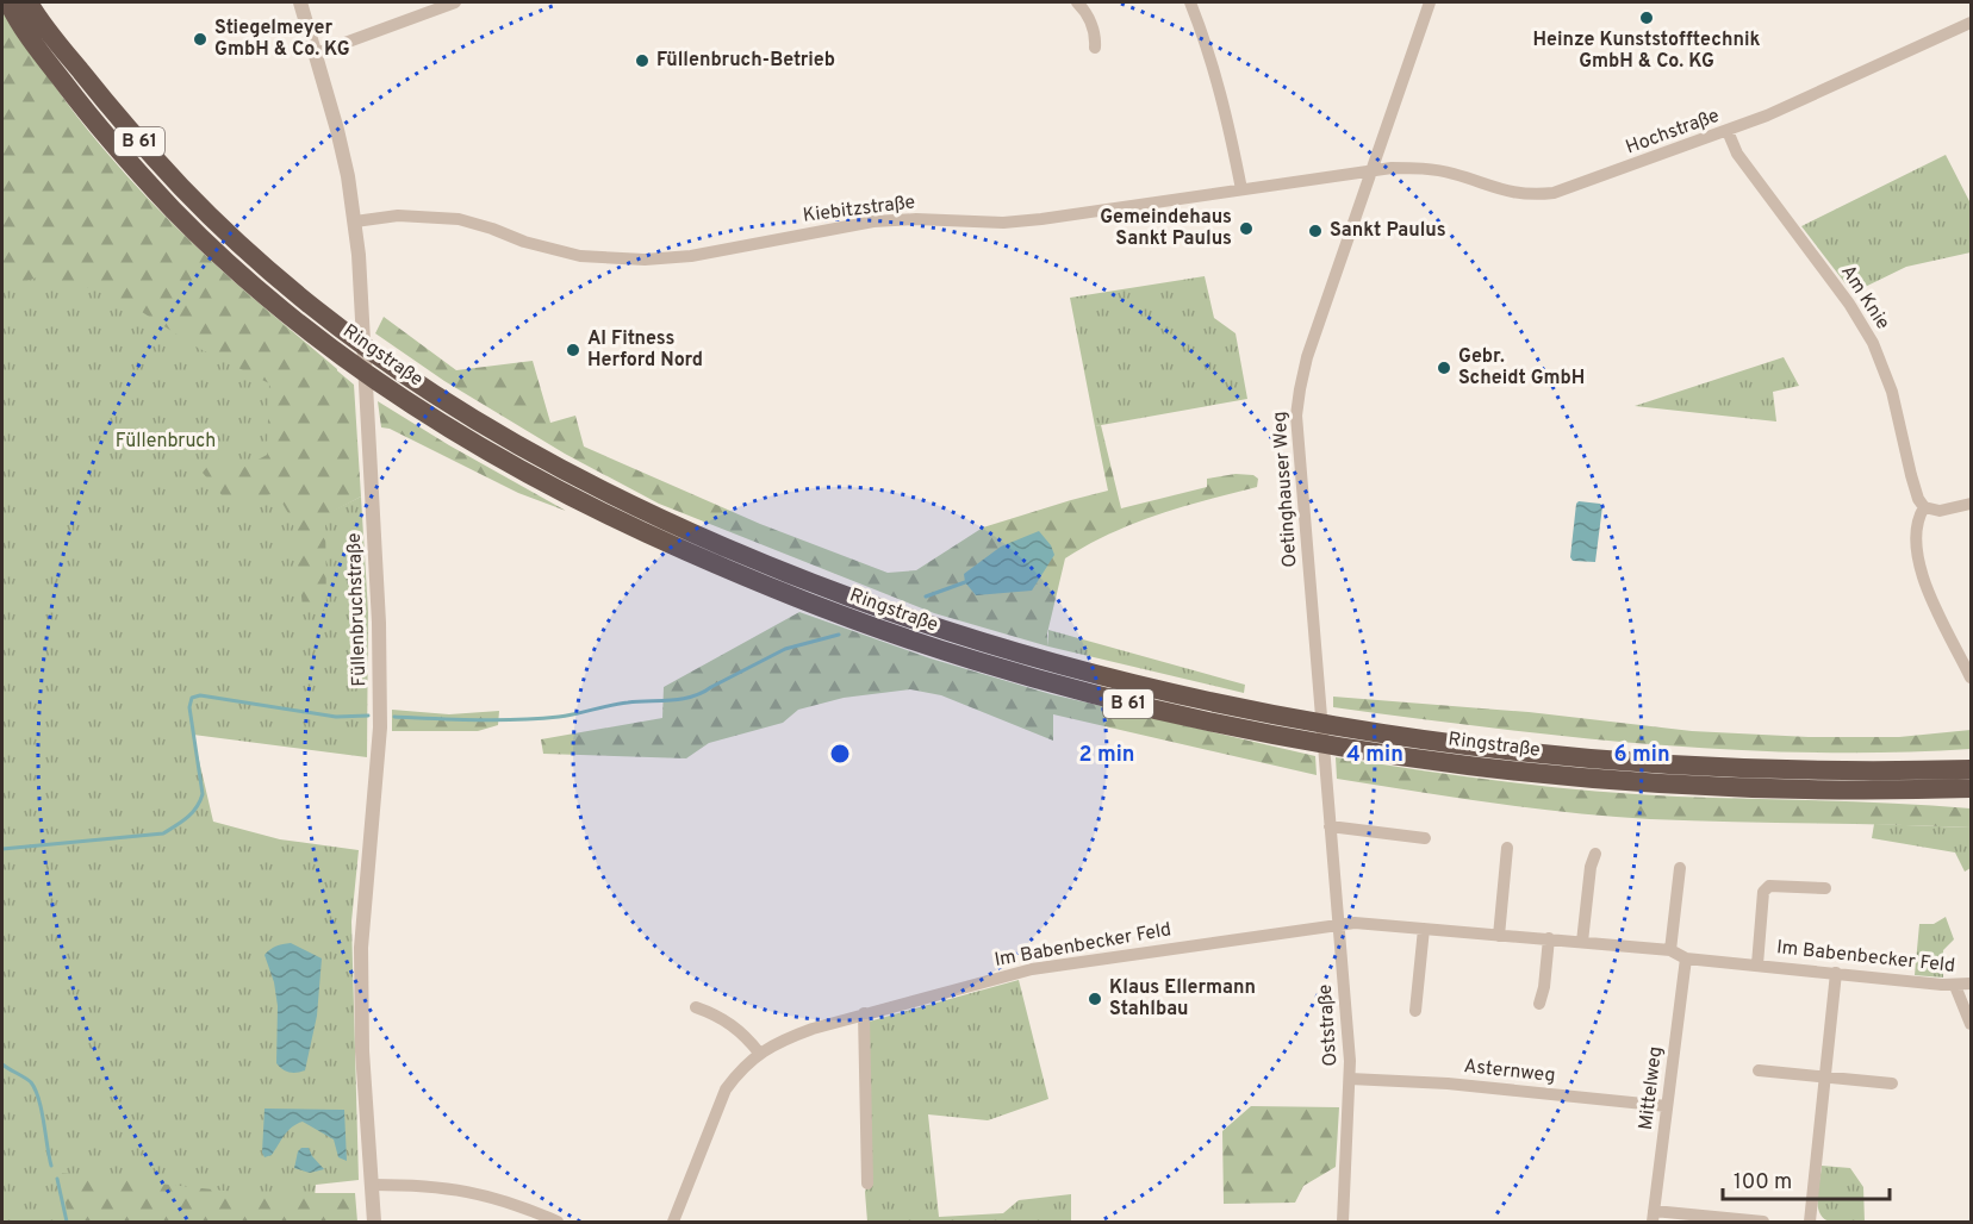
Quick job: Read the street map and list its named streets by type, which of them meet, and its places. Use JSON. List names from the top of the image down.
{
  "streets": {
    "highway": ["B 61", "Ringstraße"],
    "street": [
      "Hochstraße",
      "Kiebitzstraße",
      "Am Knie",
      "Oetinghauser Weg",
      "Füllenbruchstraße",
      "Im Babenbecker Feld",
      "Oststraße",
      "Asternweg",
      "Mittelweg"
    ]
  },
  "crossings": [
    ["Hochstraße", "Kiebitzstraße"],
    ["Hochstraße", "Am Knie"],
    ["Hochstraße", "Oetinghauser Weg"],
    ["Kiebitzstraße", "Oetinghauser Weg"],
    ["Kiebitzstraße", "Füllenbruchstraße"],
    ["Oetinghauser Weg", "Oststraße"],
    ["Im Babenbecker Feld", "Oststraße"],
    ["Im Babenbecker Feld", "Mittelweg"],
    ["Oststraße", "Asternweg"],
    ["Asternweg", "Mittelweg"]
  ],
  "parks": ["Füllenbruch"],
  "places": [
    "Heinze Kunststofftechnik GmbH & Co. KG",
    "Stiegelmeyer GmbH & Co. KG",
    "Füllenbruch-Betrieb",
    "Gemeindehaus Sankt Paulus",
    "Sankt Paulus",
    "AI Fitness Herford Nord",
    "Gebr. Scheidt GmbH",
    "Klaus Ellermann Stahlbau"
  ],
  "scale_bar": "100 m",
  "rings": ["2 min", "4 min", "6 min"]
}
